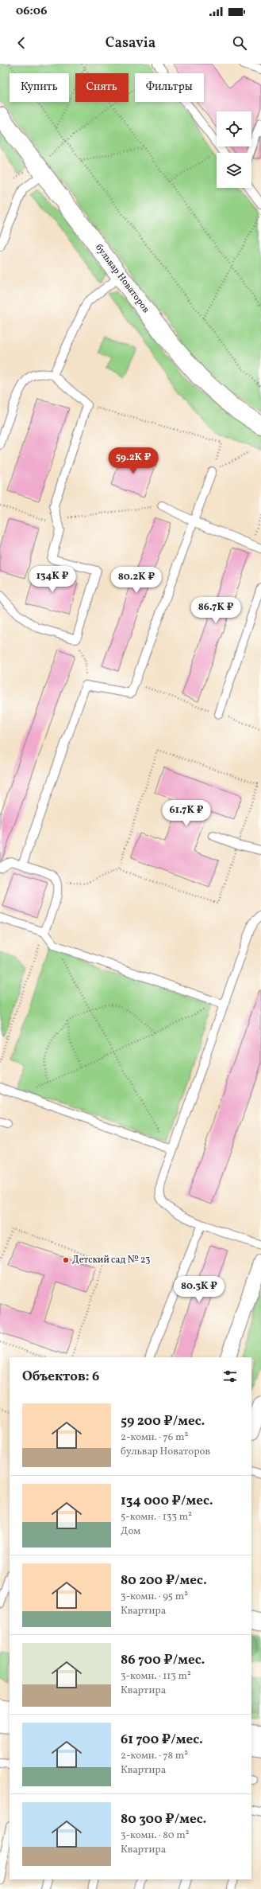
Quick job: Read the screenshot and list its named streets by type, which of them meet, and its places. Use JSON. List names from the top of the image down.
{
  "streets": {
    "street": ["бульвар Новаторов"]
  },
  "places": ["Детский сад № 23"],
  "page": {
    "status": "06:06",
    "header": "Casavia",
    "chip": ["Купить", "Снять", "Фильтры"],
    "price": [
      "59.2K ₽",
      "134K ₽",
      "80.2K ₽",
      "86.7K ₽",
      "61.7K ₽",
      "80.3K ₽"
    ],
    "heading": "Объектов: 6",
    "list": [
      {
        "name": "59 200 ₽/мес.",
        "note": "2-комн. · 76 m² · бульвар Новаторов"
      },
      {
        "name": "134 000 ₽/мес.",
        "note": "5-комн. · 133 m² · Дом"
      },
      {
        "name": "80 200 ₽/мес.",
        "note": "3-комн. · 95 m² · Квартира"
      },
      {
        "name": "86 700 ₽/мес.",
        "note": "3-комн. · 113 m² · Квартира"
      },
      {
        "name": "61 700 ₽/мес.",
        "note": "2-комн. · 78 m² · Квартира"
      },
      {
        "name": "80 300 ₽/мес.",
        "note": "3-комн. · 80 m² · Квартира"
      }
    ]
  }
}
